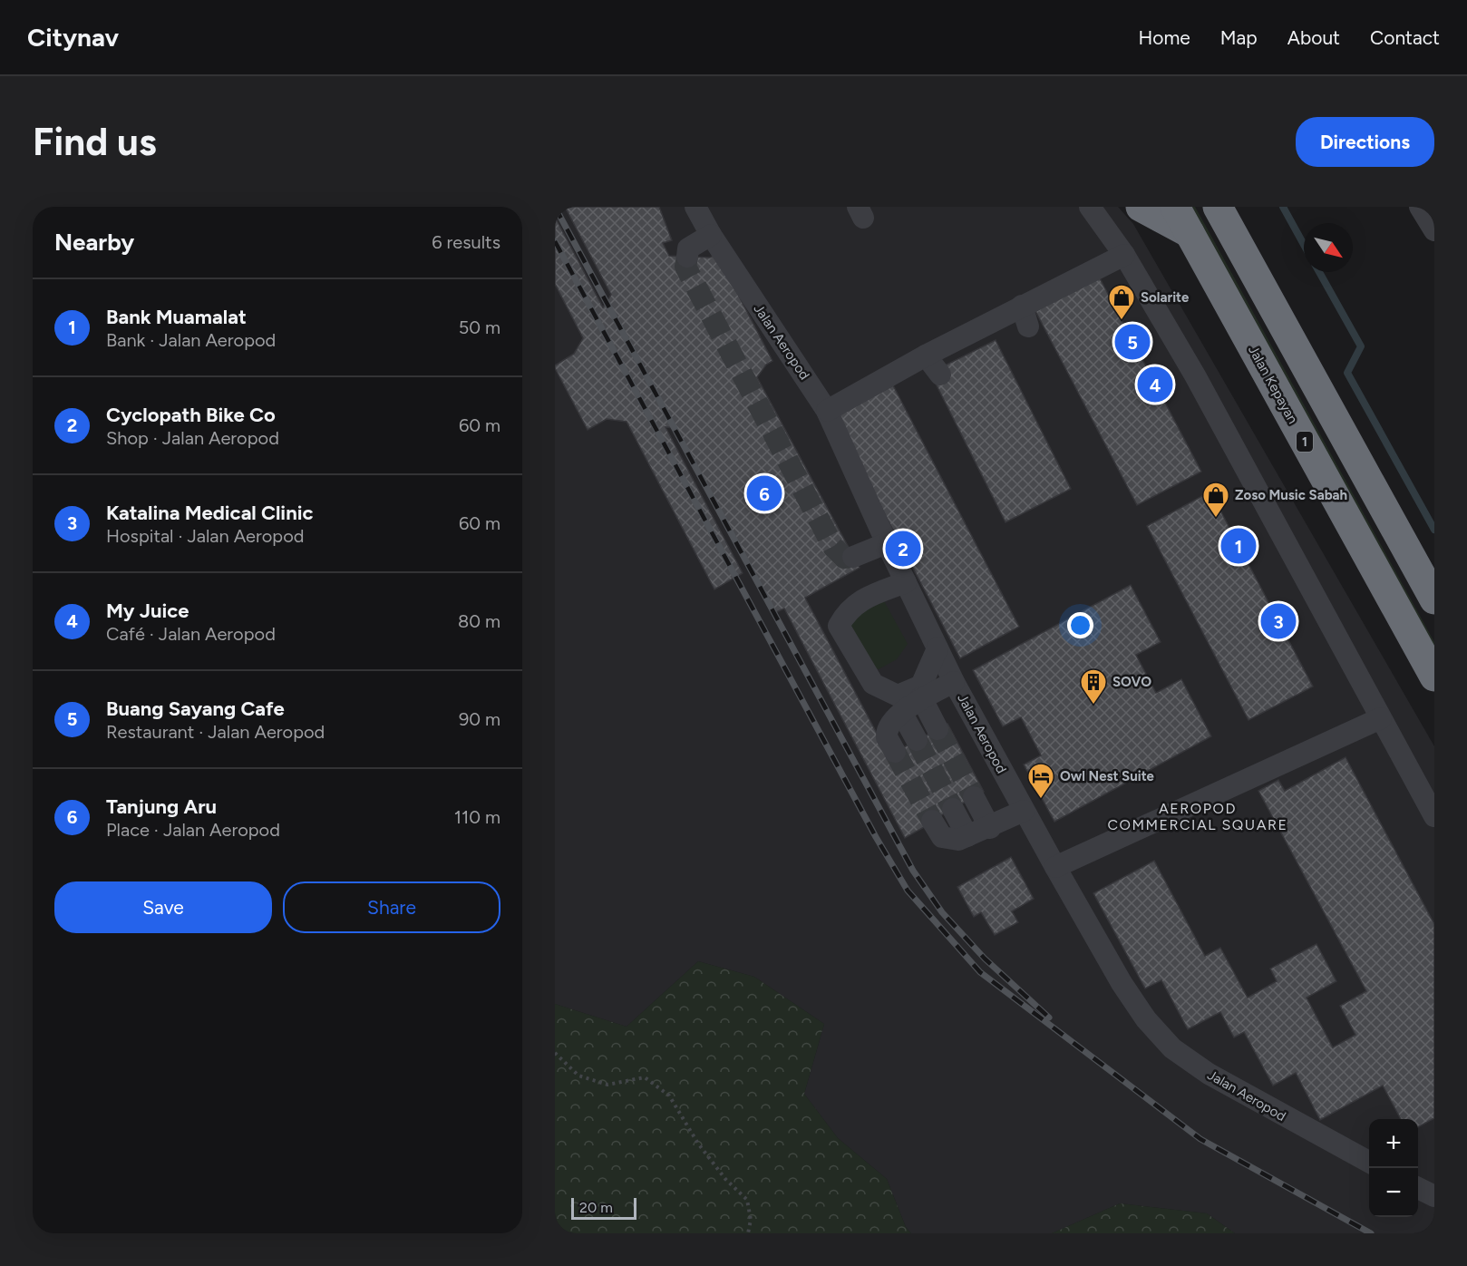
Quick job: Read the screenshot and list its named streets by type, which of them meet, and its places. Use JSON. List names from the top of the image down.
{
  "streets": {
    "highway": ["Jalan Kepayan", "1"],
    "street": ["Jalan Aeropod"]
  },
  "districts": ["AEROPOD COMMERCIAL SQUARE"],
  "places": {
    "shop": ["Solarite", "Zoso Music Sabah"],
    "building": ["SOVO"],
    "hotel": ["Owl Nest Suite"]
  },
  "scale_bar": "20 m",
  "north": "bottom right",
  "page": {
    "header": "Citynav",
    "nav": [
      "Home",
      "Map",
      "About",
      "Contact"
    ],
    "buttons": [
      "Directions",
      ["Save", "Share"]
    ],
    "title": "Find us",
    "heading": ["Nearby", "6 results"],
    "list": [
      {
        "mark": "1",
        "name": "Bank Muamalat",
        "note": "Bank · Jalan Aeropod",
        "value": "50 m"
      },
      {
        "mark": "2",
        "name": "Cyclopath Bike Co",
        "note": "Shop · Jalan Aeropod",
        "value": "60 m"
      },
      {
        "mark": "3",
        "name": "Katalina Medical Clinic",
        "note": "Hospital · Jalan Aeropod",
        "value": "60 m"
      },
      {
        "mark": "4",
        "name": "My Juice",
        "note": "Café · Jalan Aeropod",
        "value": "80 m"
      },
      {
        "mark": "5",
        "name": "Buang Sayang Cafe",
        "note": "Restaurant · Jalan Aeropod",
        "value": "90 m"
      },
      {
        "mark": "6",
        "name": "Tanjung Aru",
        "note": "Place · Jalan Aeropod",
        "value": "110 m"
      }
    ],
    "pins": [
      "5",
      "4",
      "6",
      "1",
      "2",
      "3"
    ],
    "map_buttons": ["+", "−"],
    "scale": "20 m"
  }
}
